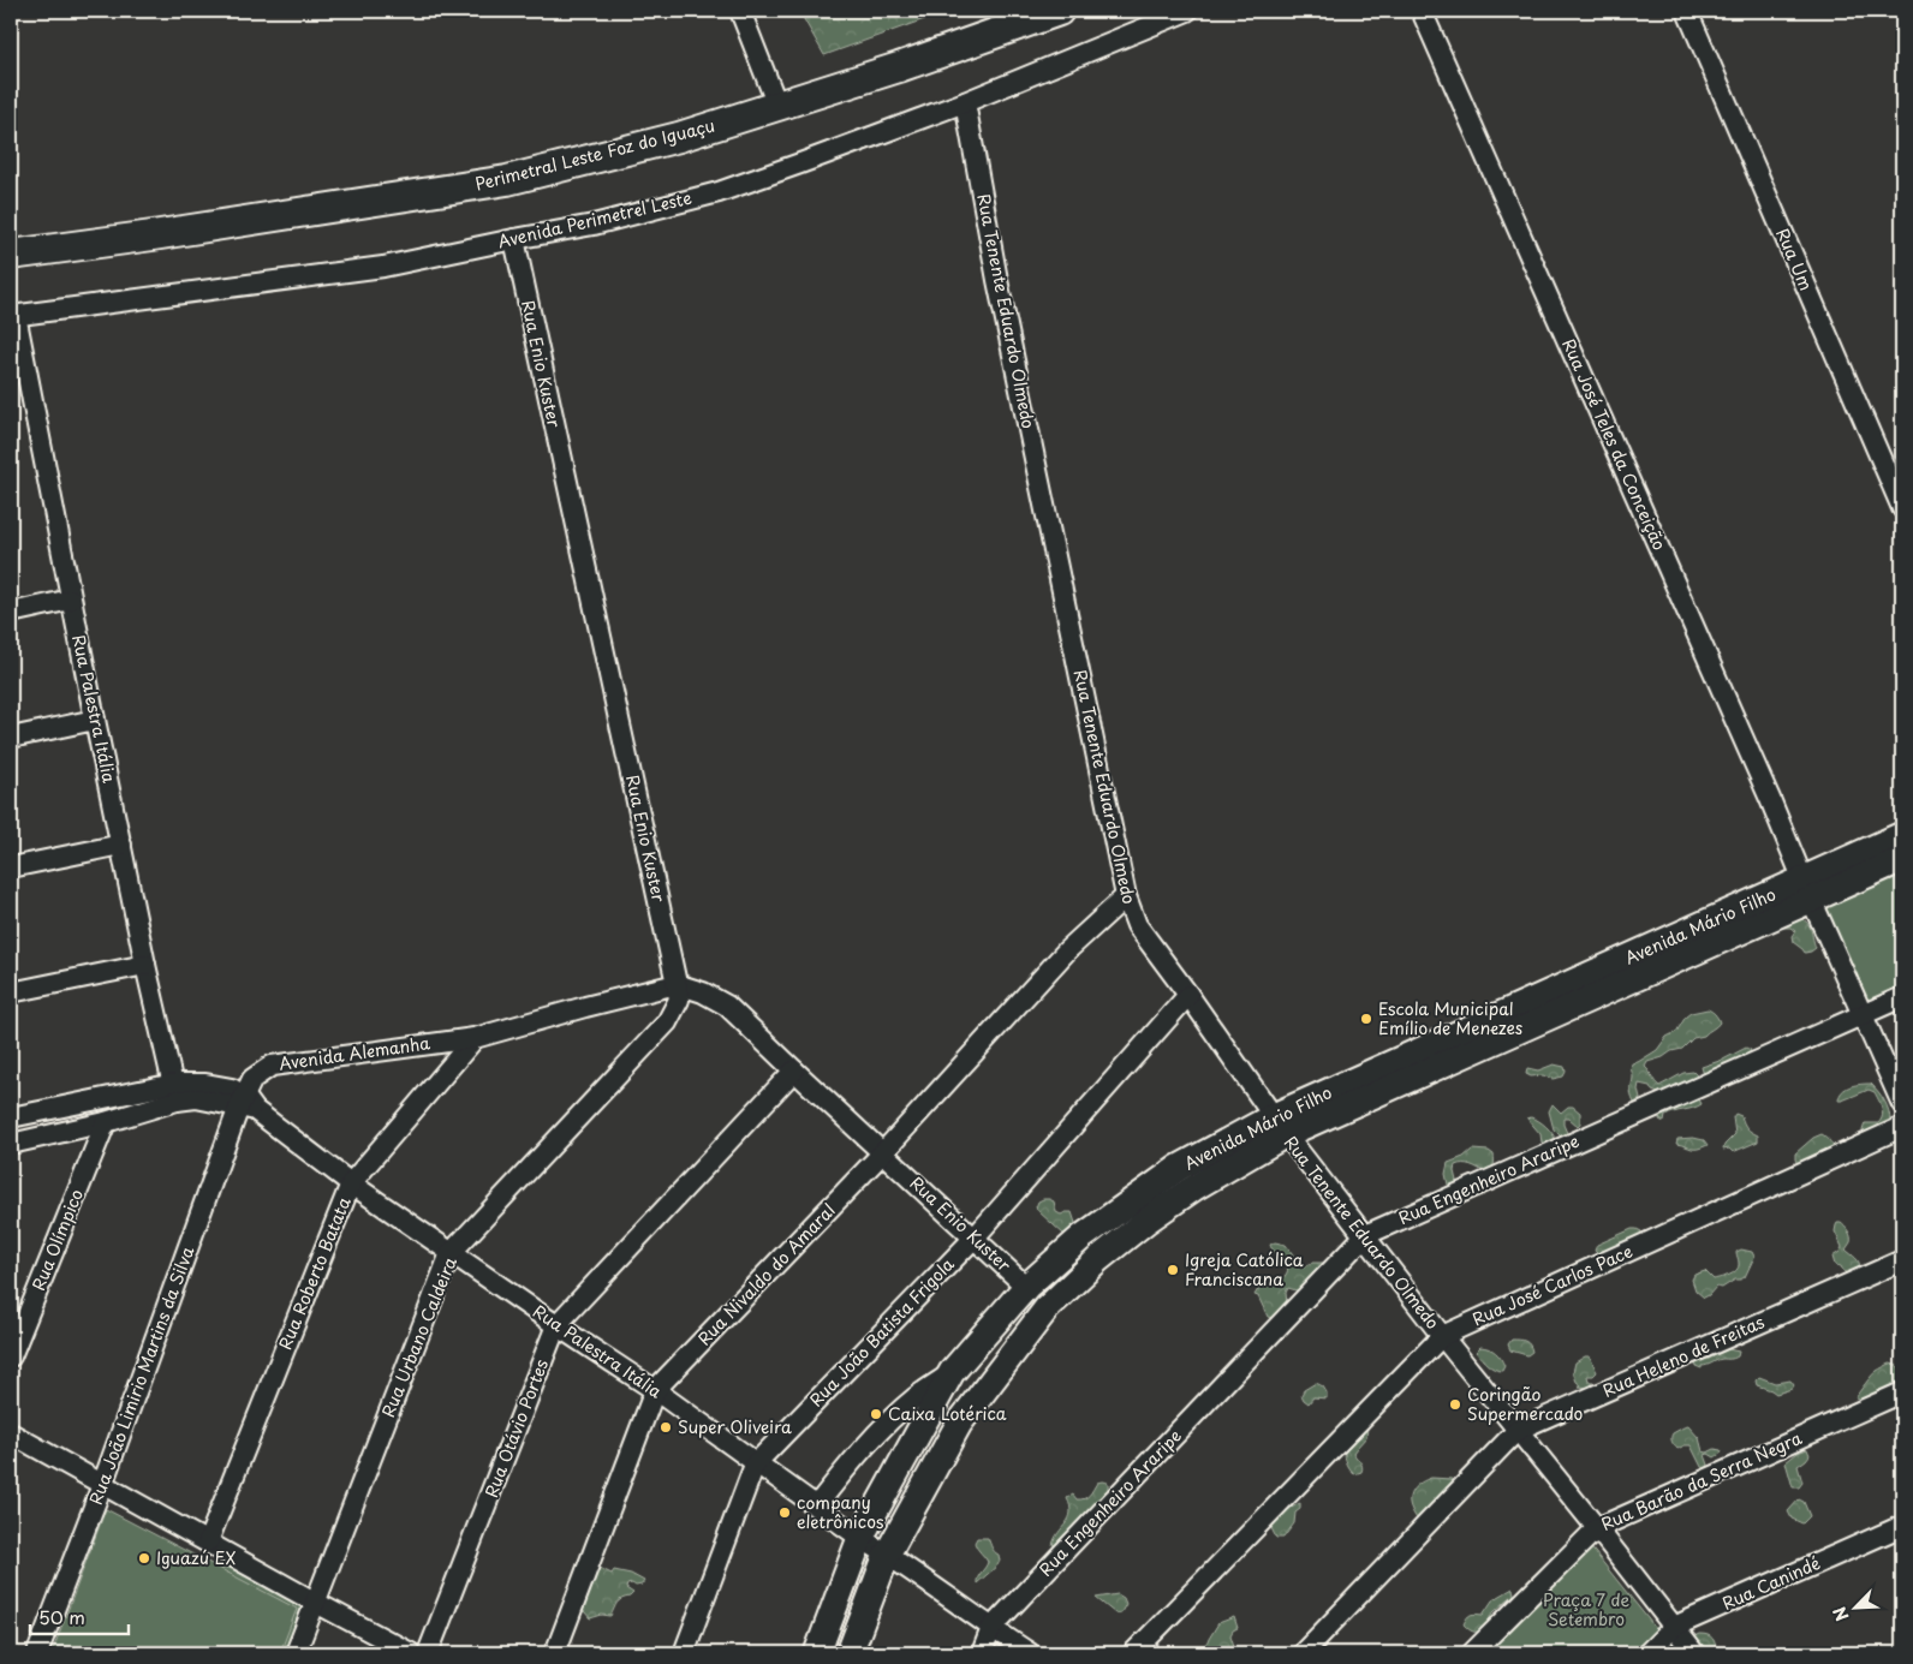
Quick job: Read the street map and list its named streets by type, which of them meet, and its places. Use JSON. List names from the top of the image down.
{
  "streets": {
    "highway": ["Perimetral Leste Foz do Iguaçu"],
    "main road": ["Avenida Mário Filho"],
    "street": [
      "Avenida Perimetrel Leste",
      "Rua Um",
      "Rua Tenente Eduardo Olmedo",
      "Rua Enio Kuster",
      "Rua José Teles da Conceição",
      "Rua Palestra Itália",
      "Avenida Alemanha",
      "Rua Engenheiro Araripe",
      "Rua Olímpico",
      "Rua Roberto Batata",
      "Rua Nivaldo do Amaral",
      "Rua José Carlos Pace",
      "Rua João Batista Frigola",
      "Rua Urbano Caldeira",
      "Rua Heleno de Freitas",
      "Rua João Limirio Martins da Silva",
      "Rua Otávio Portes",
      "Rua Barão da Serra Negra",
      "Rua Canindé"
    ]
  },
  "crossings": [
    ["Avenida Perimetrel Leste", "Rua Tenente Eduardo Olmedo"],
    ["Avenida Perimetrel Leste", "Rua Enio Kuster"],
    ["Avenida Perimetrel Leste", "Rua Palestra Itália"],
    ["Rua Tenente Eduardo Olmedo", "Avenida Mário Filho"],
    ["Rua Tenente Eduardo Olmedo", "Rua Engenheiro Araripe"],
    ["Rua Tenente Eduardo Olmedo", "Rua Nivaldo do Amaral"],
    ["Rua Tenente Eduardo Olmedo", "Rua José Carlos Pace"],
    ["Rua Tenente Eduardo Olmedo", "Rua João Batista Frigola"],
    ["Rua Tenente Eduardo Olmedo", "Rua Heleno de Freitas"],
    ["Rua Tenente Eduardo Olmedo", "Rua Barão da Serra Negra"],
    ["Rua Tenente Eduardo Olmedo", "Rua Canindé"],
    ["Rua Enio Kuster", "Avenida Mário Filho"],
    ["Rua Enio Kuster", "Avenida Alemanha"],
    ["Rua Enio Kuster", "Rua Nivaldo do Amaral"],
    ["Rua Enio Kuster", "Rua João Batista Frigola"],
    ["Rua Enio Kuster", "Rua Urbano Caldeira"],
    ["Rua Enio Kuster", "Rua Otávio Portes"],
    ["Rua José Teles da Conceição", "Avenida Mário Filho"],
    ["Rua José Teles da Conceição", "Rua Engenheiro Araripe"],
    ["Rua Palestra Itália", "Avenida Mário Filho"],
    ["Rua Palestra Itália", "Avenida Alemanha"],
    ["Rua Palestra Itália", "Rua Engenheiro Araripe"],
    ["Rua Palestra Itália", "Rua Roberto Batata"],
    ["Rua Palestra Itália", "Rua Nivaldo do Amaral"],
    ["Rua Palestra Itália", "Rua João Batista Frigola"],
    ["Rua Palestra Itália", "Rua Urbano Caldeira"],
    ["Rua Palestra Itália", "Rua João Limirio Martins da Silva"],
    ["Rua Palestra Itália", "Rua Otávio Portes"],
    ["Avenida Alemanha", "Rua Roberto Batata"],
    ["Avenida Alemanha", "Rua Urbano Caldeira"],
    ["Avenida Alemanha", "Rua João Limirio Martins da Silva"]
  ],
  "parks": ["Praça 7 de Setembro"],
  "places": [
    "Escola Municipal Emílio de Menezes",
    "Igreja Católica Franciscana",
    "Coringão Supermercado",
    "Caixa Lotérica",
    "Super Oliveira",
    "company eletrônicos",
    "Iguazú EX"
  ],
  "scale_bar": "50 m",
  "north": "bottom left"
}
